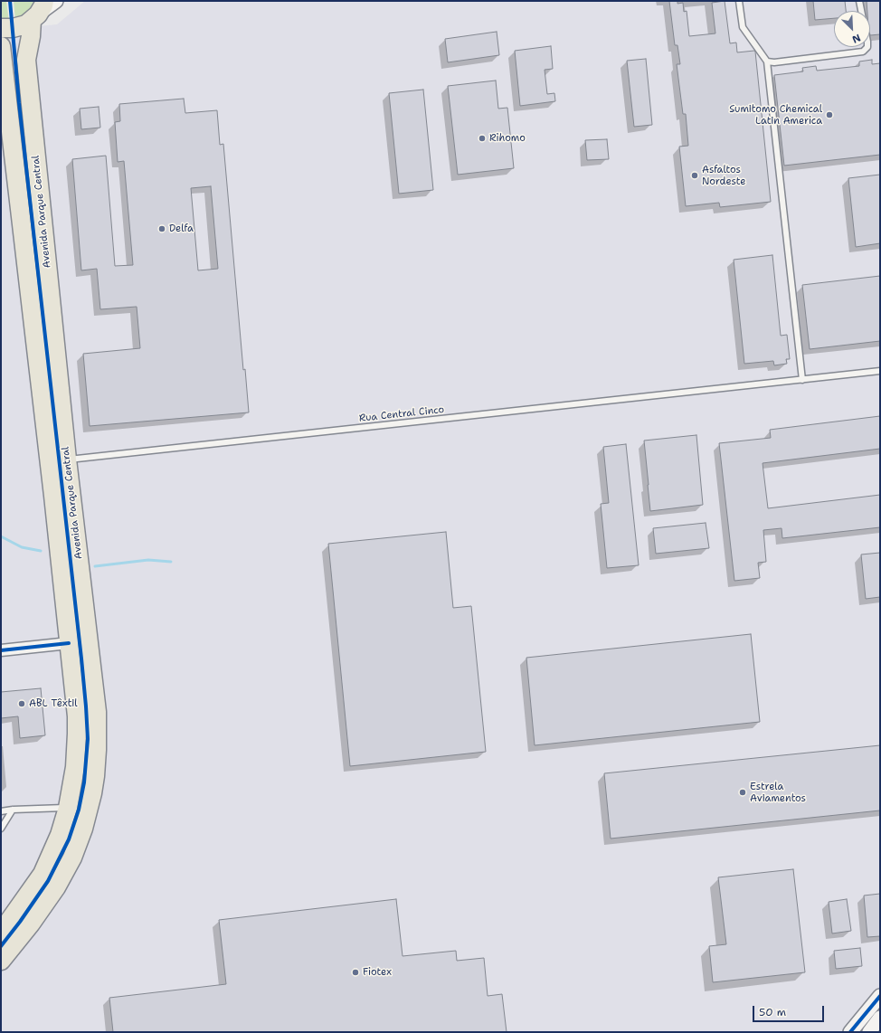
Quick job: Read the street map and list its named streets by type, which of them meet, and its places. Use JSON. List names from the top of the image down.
{
  "streets": {
    "main road": ["Avenida Parque Central"],
    "lane": ["Rua Central Cinco"]
  },
  "crossings": [
    ["Avenida Parque Central", "Rua Central Cinco"]
  ],
  "places": [
    "Sumitomo Chemical Latin America",
    "Rihomo",
    "Asfaltos Nordeste",
    "Delfa",
    "ABL Têxtil",
    "Estrela Aviamentos",
    "Fiotex"
  ],
  "scale_bar": "50 m",
  "north": "bottom right"
}
